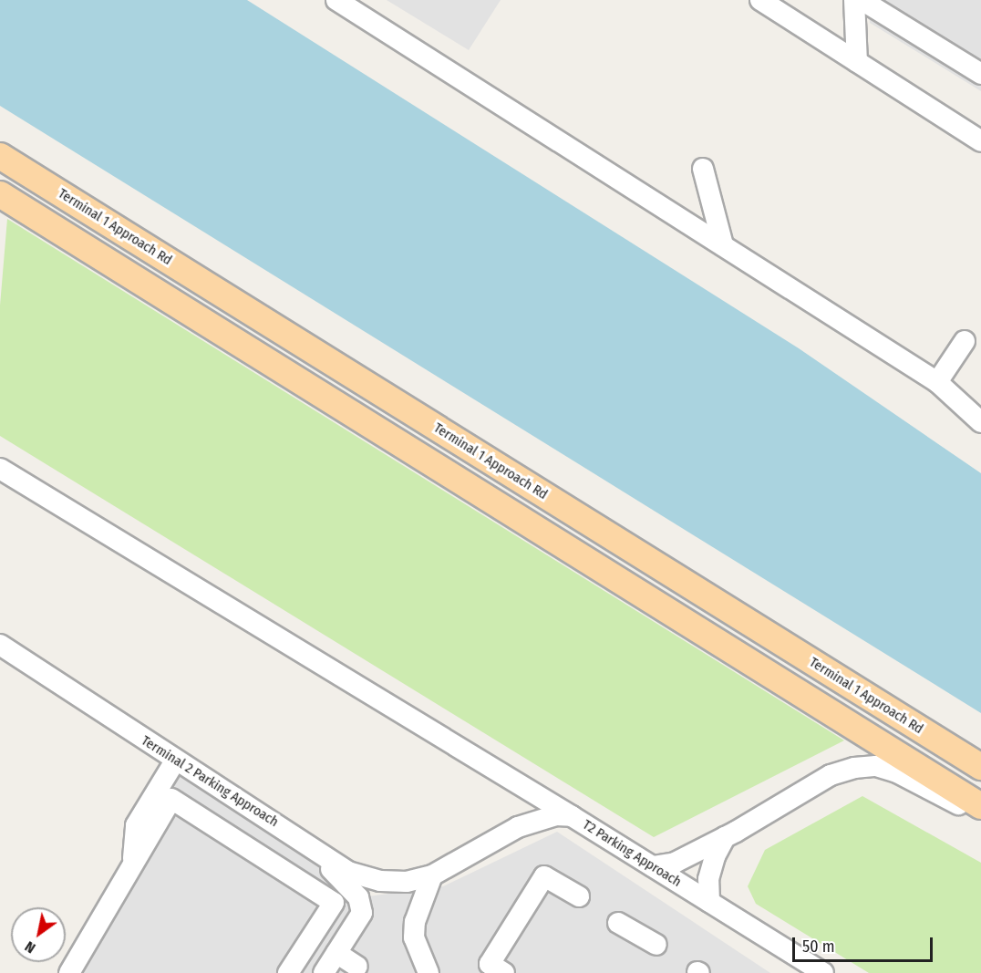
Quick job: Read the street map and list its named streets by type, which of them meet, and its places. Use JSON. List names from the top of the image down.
{
  "streets": {
    "main road": ["Terminal 1 Approach Rd"],
    "street": ["Terminal 2 Parking Approach", "T2 Parking Approach"]
  },
  "crossings": [
    ["Terminal 2 Parking Approach", "T2 Parking Approach"]
  ],
  "scale_bar": "50 m",
  "north": "bottom left"
}
